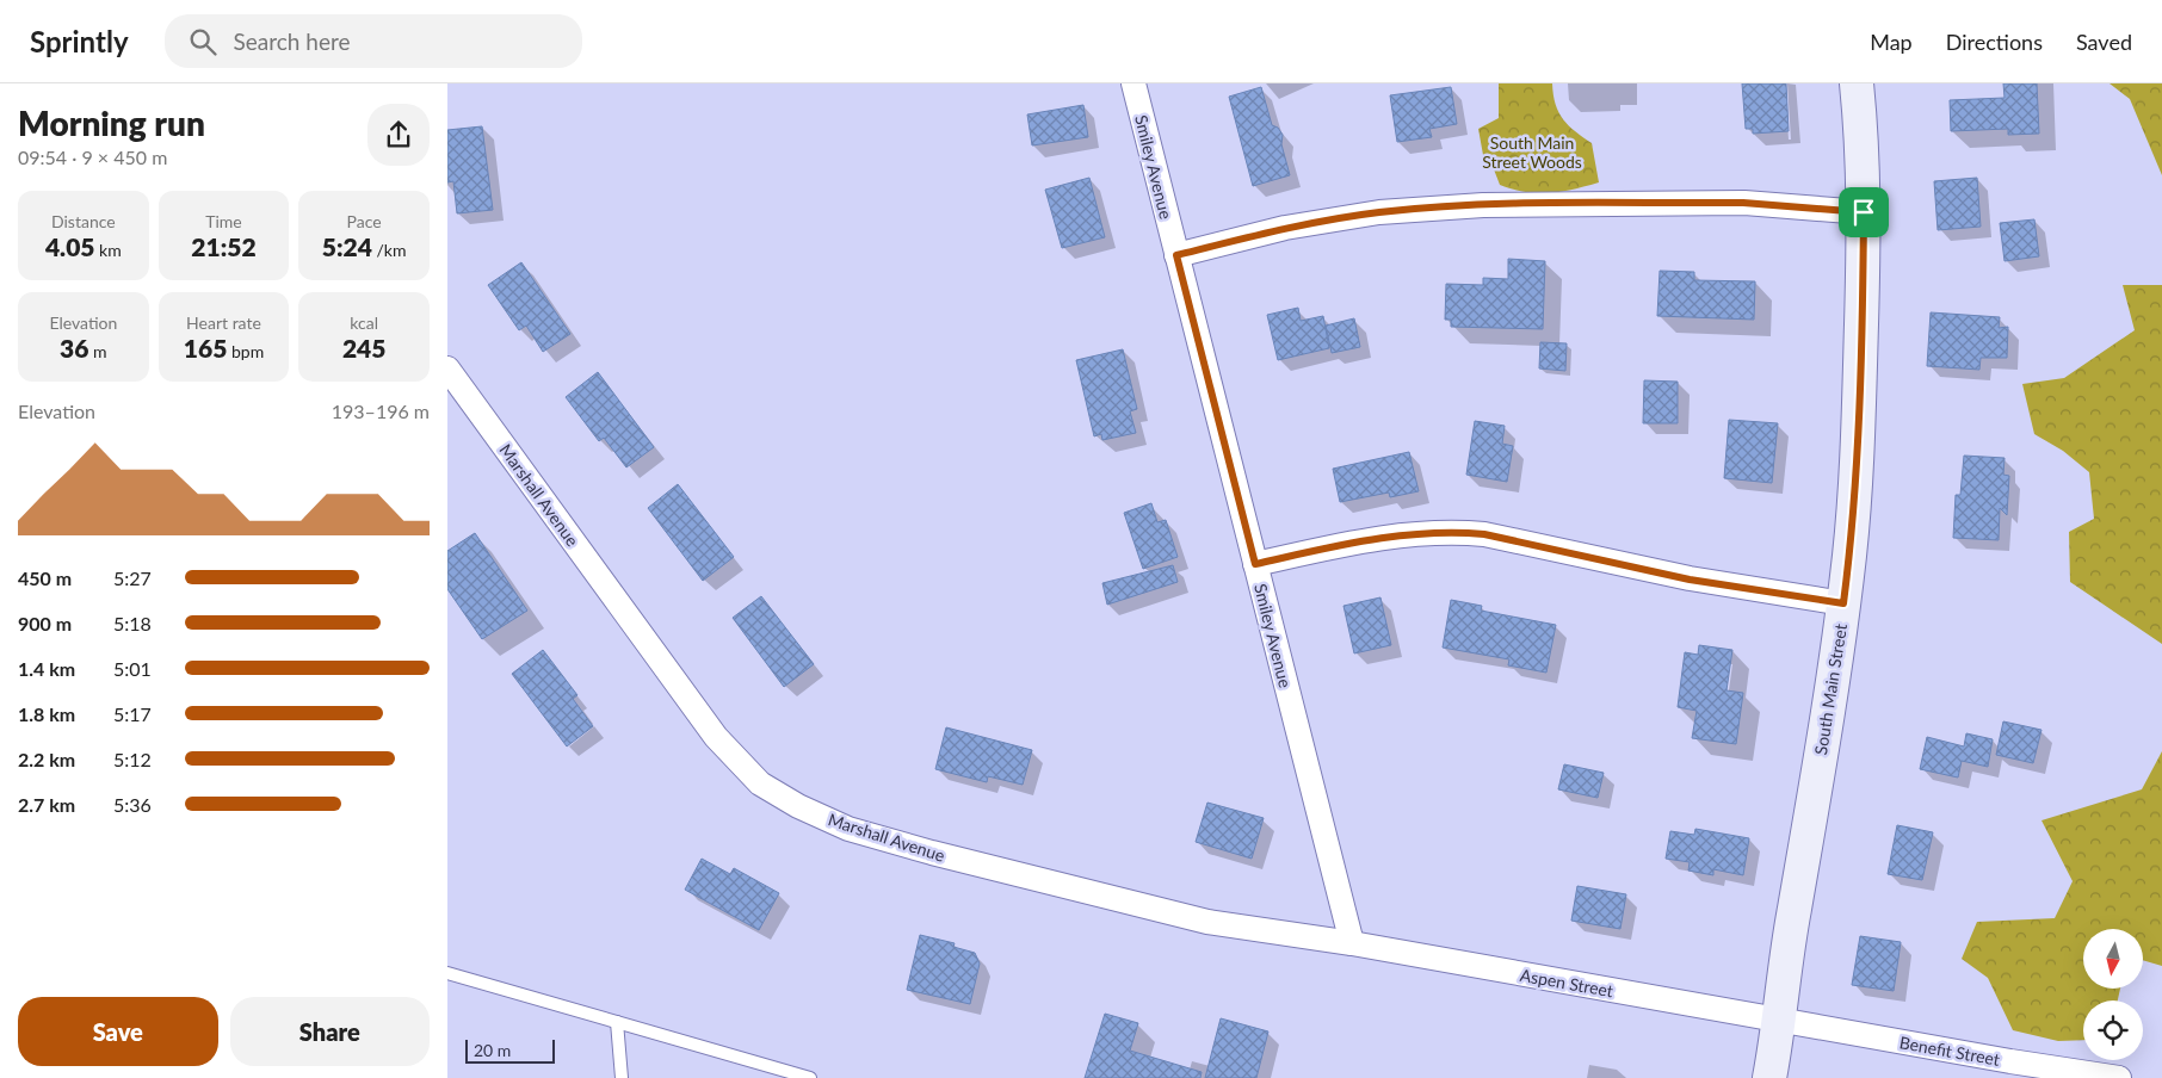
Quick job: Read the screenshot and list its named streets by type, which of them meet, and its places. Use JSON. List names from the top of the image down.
{
  "streets": {
    "main road": ["South Main Street"],
    "street": [
      "Smiley Avenue",
      "Marshall Avenue",
      "Aspen Street",
      "Benefit Street"
    ]
  },
  "crossings": [
    ["Smiley Avenue", "Marshall Avenue"],
    ["Smiley Avenue", "Aspen Street"],
    ["Marshall Avenue", "Aspen Street"],
    ["South Main Street", "Aspen Street"],
    ["South Main Street", "Benefit Street"],
    ["Aspen Street", "Benefit Street"]
  ],
  "parks": ["South Main Street Woods"],
  "scale_bar": "20 m",
  "north": "bottom",
  "page": {
    "header": "Sprintly",
    "search": "Search here",
    "nav": ["Map", "Directions", "Saved"],
    "heading": ["Morning run", "09:54 · 9 × 450 m"],
    "stats": [
      ["Distance", "4.05 km"],
      ["Time", "21:52"],
      ["Pace", "5:24 /km"],
      ["Elevation", "36 m"],
      ["Heart rate", "165 bpm"],
      ["kcal", "245"]
    ],
    "chart": ["Elevation", "193–196 m"],
    "list": [
      {
        "name": "450 m",
        "note": "5:27"
      },
      {
        "name": "900 m",
        "note": "5:18"
      },
      {
        "name": "1.4 km",
        "note": "5:01"
      },
      {
        "name": "1.8 km",
        "note": "5:17"
      },
      {
        "name": "2.2 km",
        "note": "5:12"
      },
      {
        "name": "2.7 km",
        "note": "5:36"
      }
    ],
    "buttons": ["Save", "Share"],
    "scale": "20 m"
  }
}
